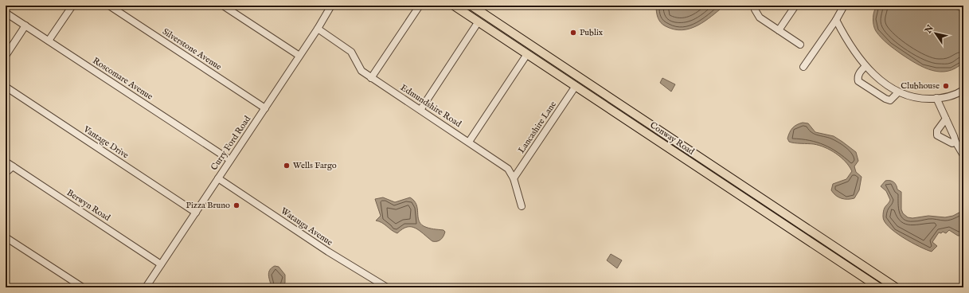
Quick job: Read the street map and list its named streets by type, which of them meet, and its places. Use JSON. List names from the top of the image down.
{
  "streets": {
    "main road": ["Conway Road"],
    "street": [
      "Silverstone Avenue",
      "Roscomare Avenue",
      "Edmundshire Road",
      "Lancashire Lane",
      "Vantage Drive",
      "Curry Ford Road",
      "Berwyn Road",
      "Watauga Avenue"
    ]
  },
  "crossings": [
    ["Silverstone Avenue", "Curry Ford Road"],
    ["Roscomare Avenue", "Curry Ford Road"],
    ["Edmundshire Road", "Lancashire Lane"],
    ["Edmundshire Road", "Curry Ford Road"],
    ["Lancashire Lane", "Conway Road"],
    ["Vantage Drive", "Curry Ford Road"],
    ["Curry Ford Road", "Berwyn Road"],
    ["Curry Ford Road", "Watauga Avenue"]
  ],
  "places": [
    "Publix",
    "Clubhouse",
    "Wells Fargo",
    "Pizza Bruno"
  ],
  "north": "top left"
}
